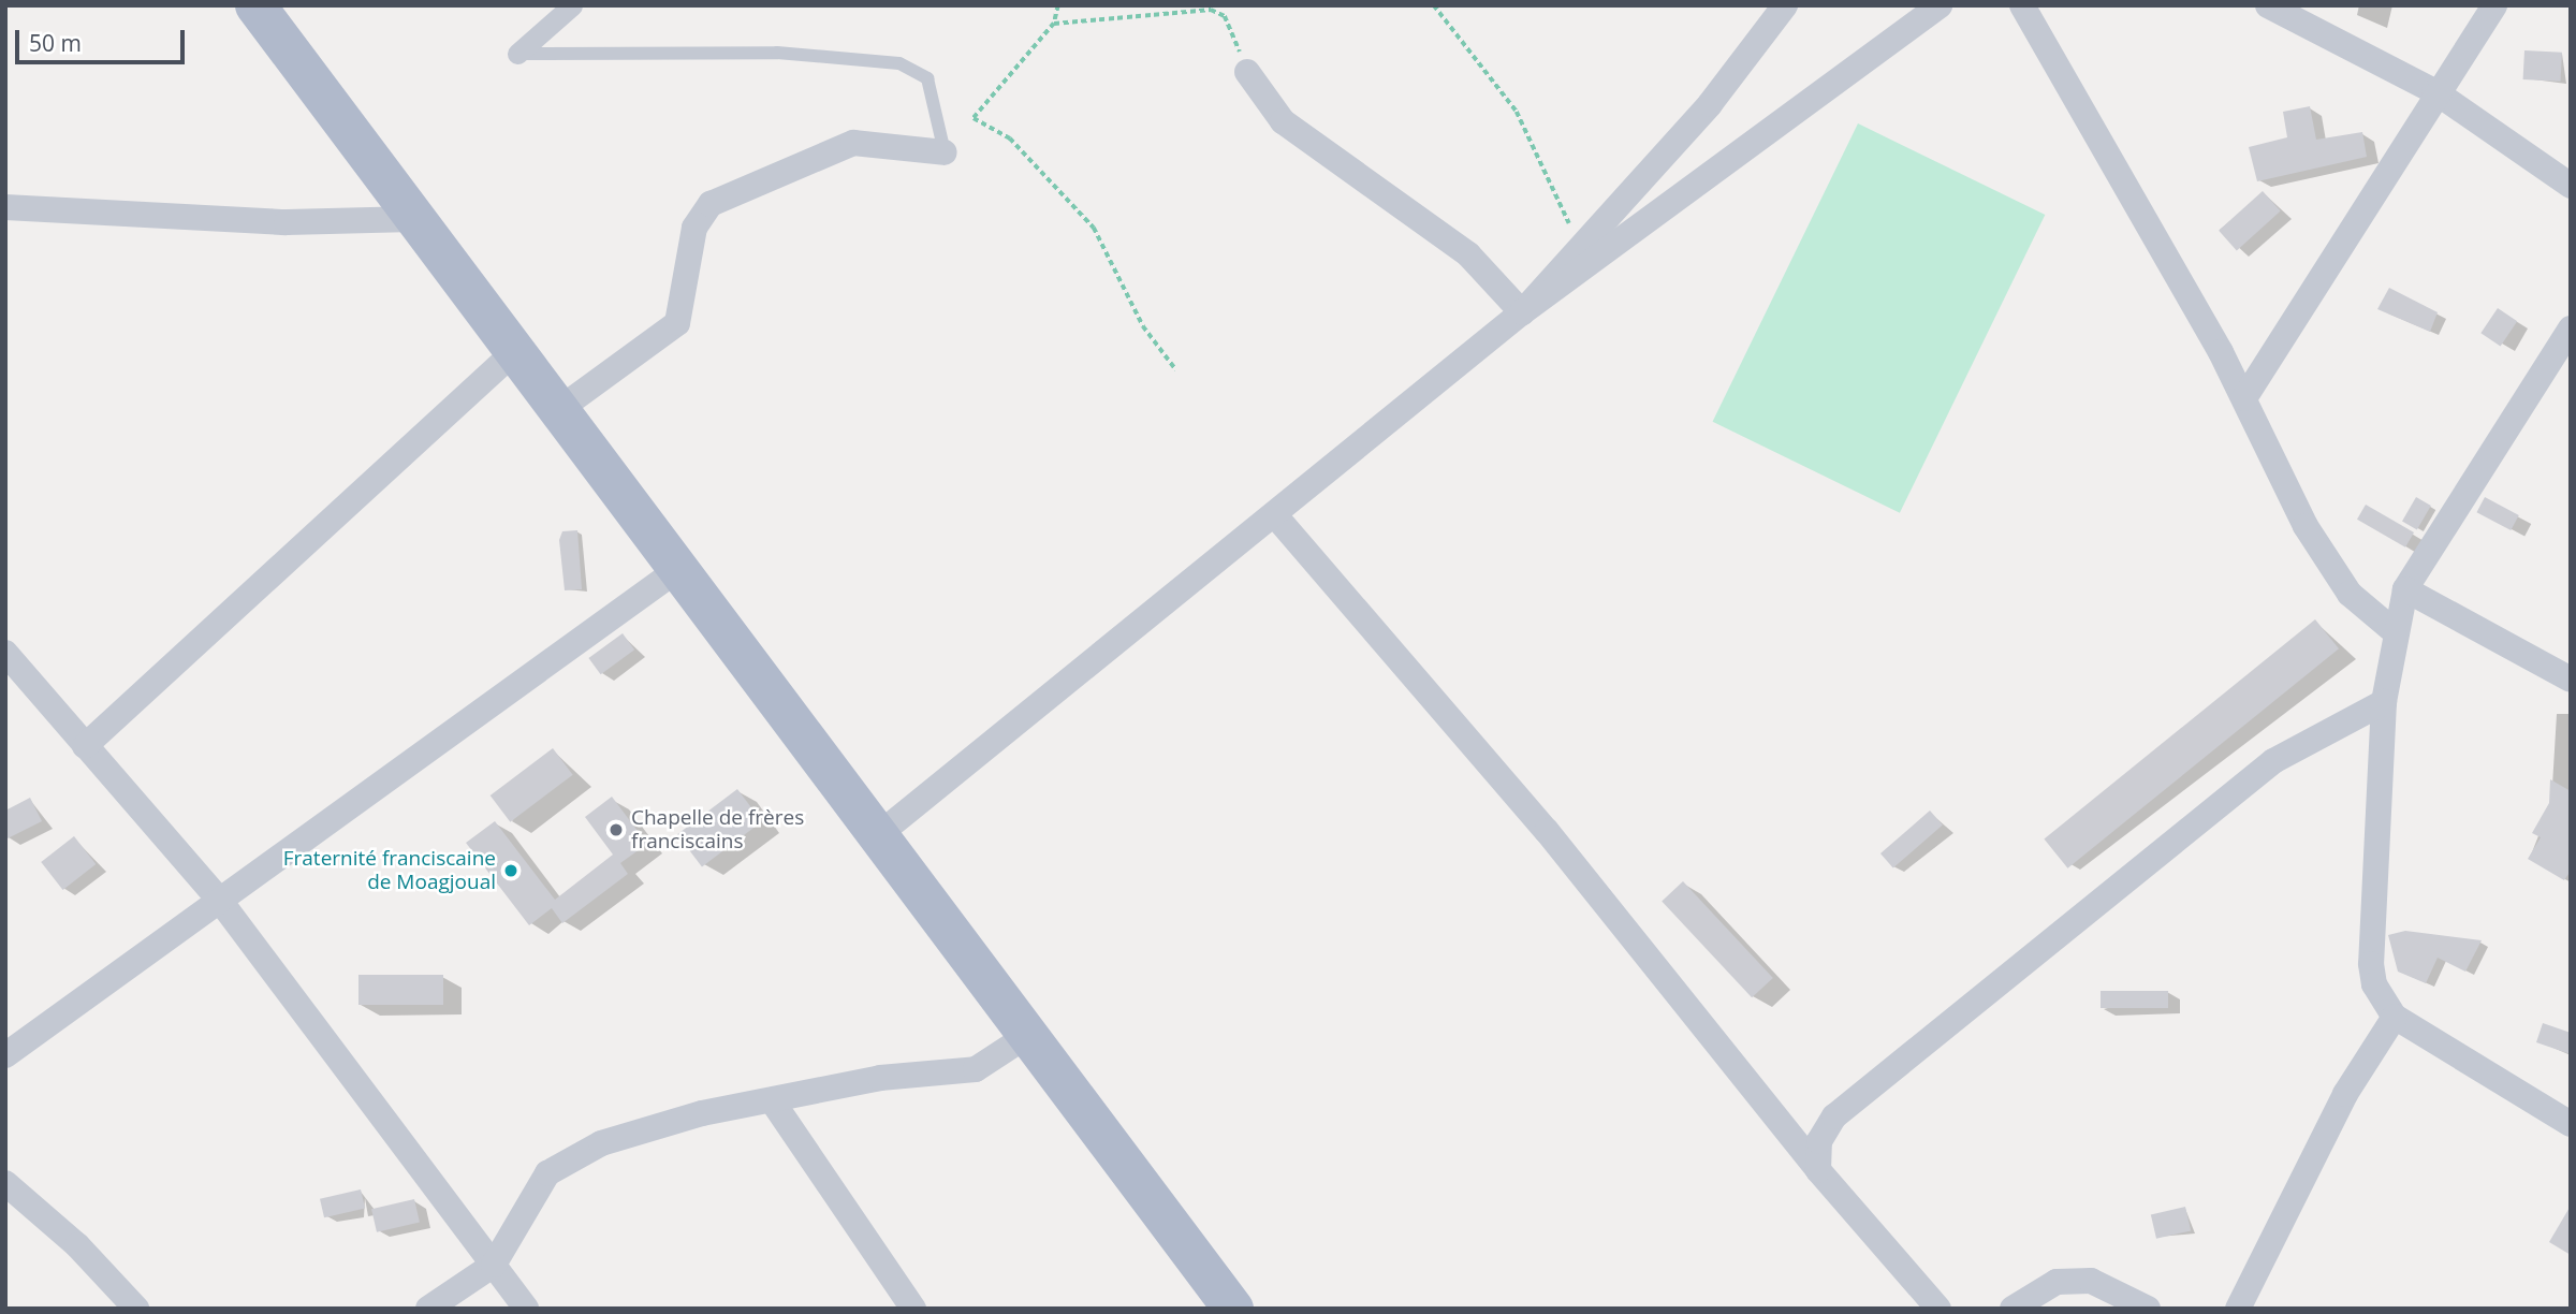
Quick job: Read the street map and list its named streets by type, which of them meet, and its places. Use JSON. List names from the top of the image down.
{
  "places": ["Chapelle de frères franciscains", "Fraternité franciscaine de Moagjoual"],
  "scale_bar": "50 m"
}
